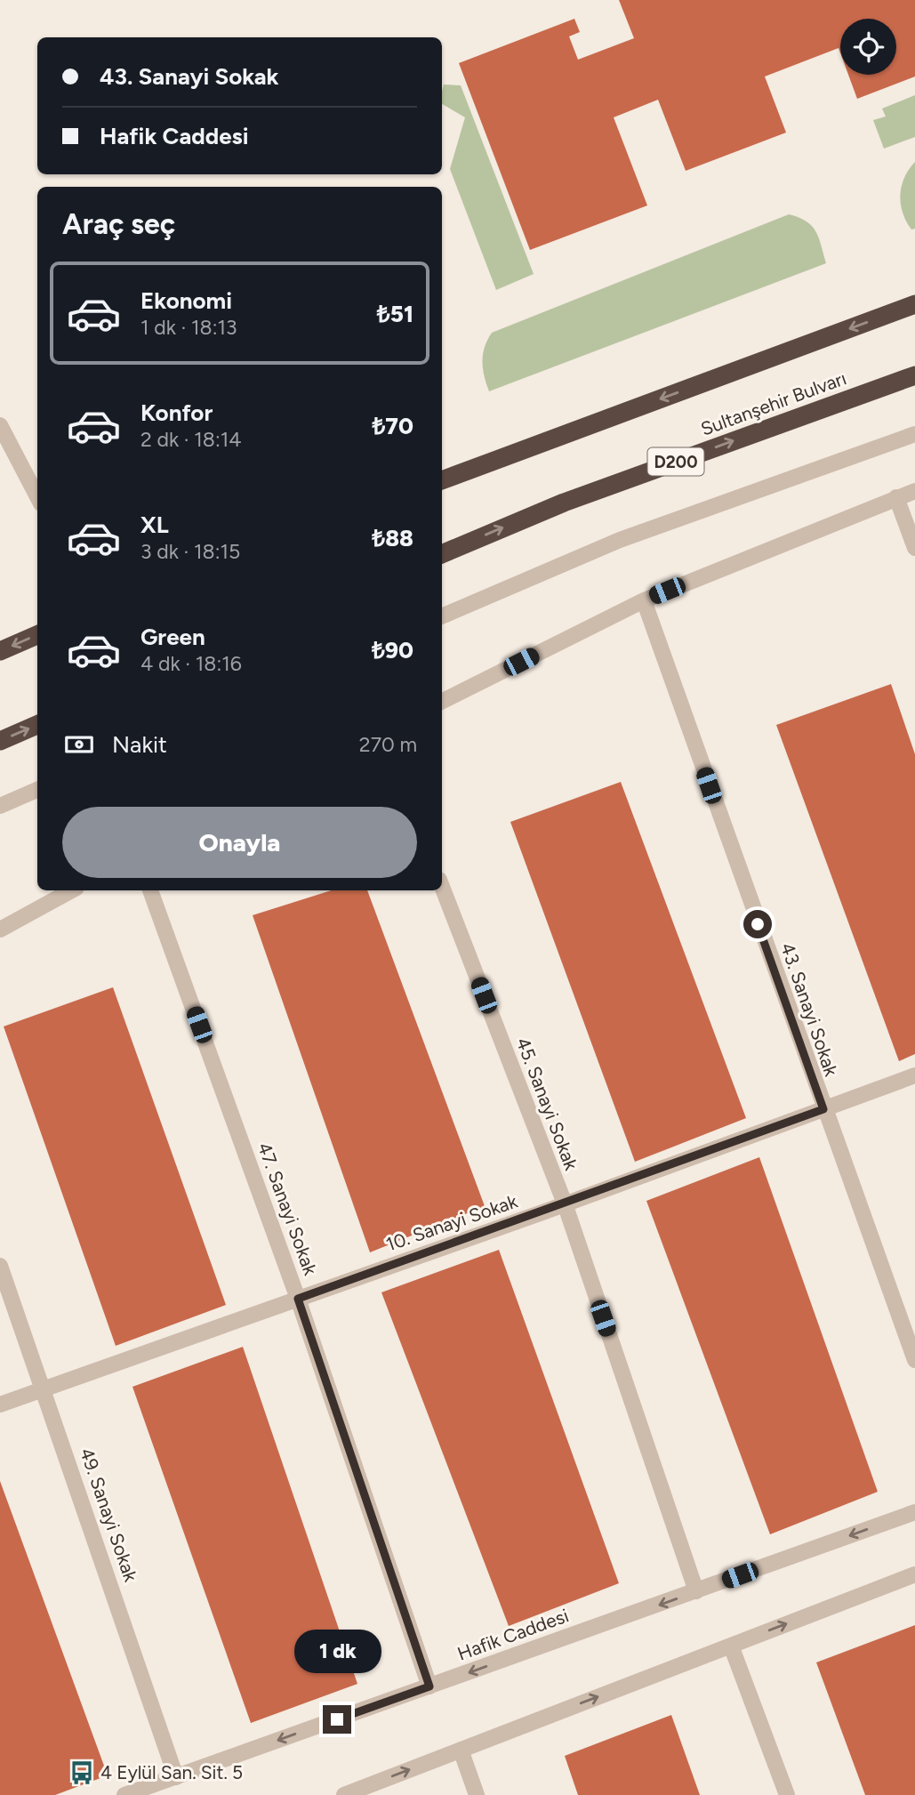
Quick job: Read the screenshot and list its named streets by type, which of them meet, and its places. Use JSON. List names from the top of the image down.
{
  "streets": {
    "highway": ["Sultanşehir Bulvarı", "D200"],
    "street": [
      "43. Sanayi Sokak",
      "45. Sanayi Sokak",
      "47. Sanayi Sokak",
      "10. Sanayi Sokak",
      "49. Sanayi Sokak",
      "Hafik Caddesi"
    ]
  },
  "crossings": [
    ["43. Sanayi Sokak", "10. Sanayi Sokak"],
    ["45. Sanayi Sokak", "10. Sanayi Sokak"],
    ["45. Sanayi Sokak", "Hafik Caddesi"],
    ["47. Sanayi Sokak", "10. Sanayi Sokak"],
    ["47. Sanayi Sokak", "Hafik Caddesi"],
    ["10. Sanayi Sokak", "49. Sanayi Sokak"],
    ["49. Sanayi Sokak", "Hafik Caddesi"]
  ],
  "places": {
    "bus stop": ["4 Eylül San. Sit. 5"]
  },
  "page": {
    "banner": ["43. Sanayi Sokak", "Hafik Caddesi"],
    "heading": "Araç seç",
    "list": [
      {
        "name": "Ekonomi",
        "note": "1 dk · 18:13",
        "value": "₺51"
      },
      {
        "name": "Konfor",
        "note": "2 dk · 18:14",
        "value": "₺70"
      },
      {
        "name": "XL",
        "note": "3 dk · 18:15",
        "value": "₺88"
      },
      {
        "name": "Green",
        "note": "4 dk · 18:16",
        "value": "₺90"
      }
    ],
    "pay": ["Nakit", "270 m"],
    "buttons": "Onayla",
    "bubble": "1 dk"
  }
}
